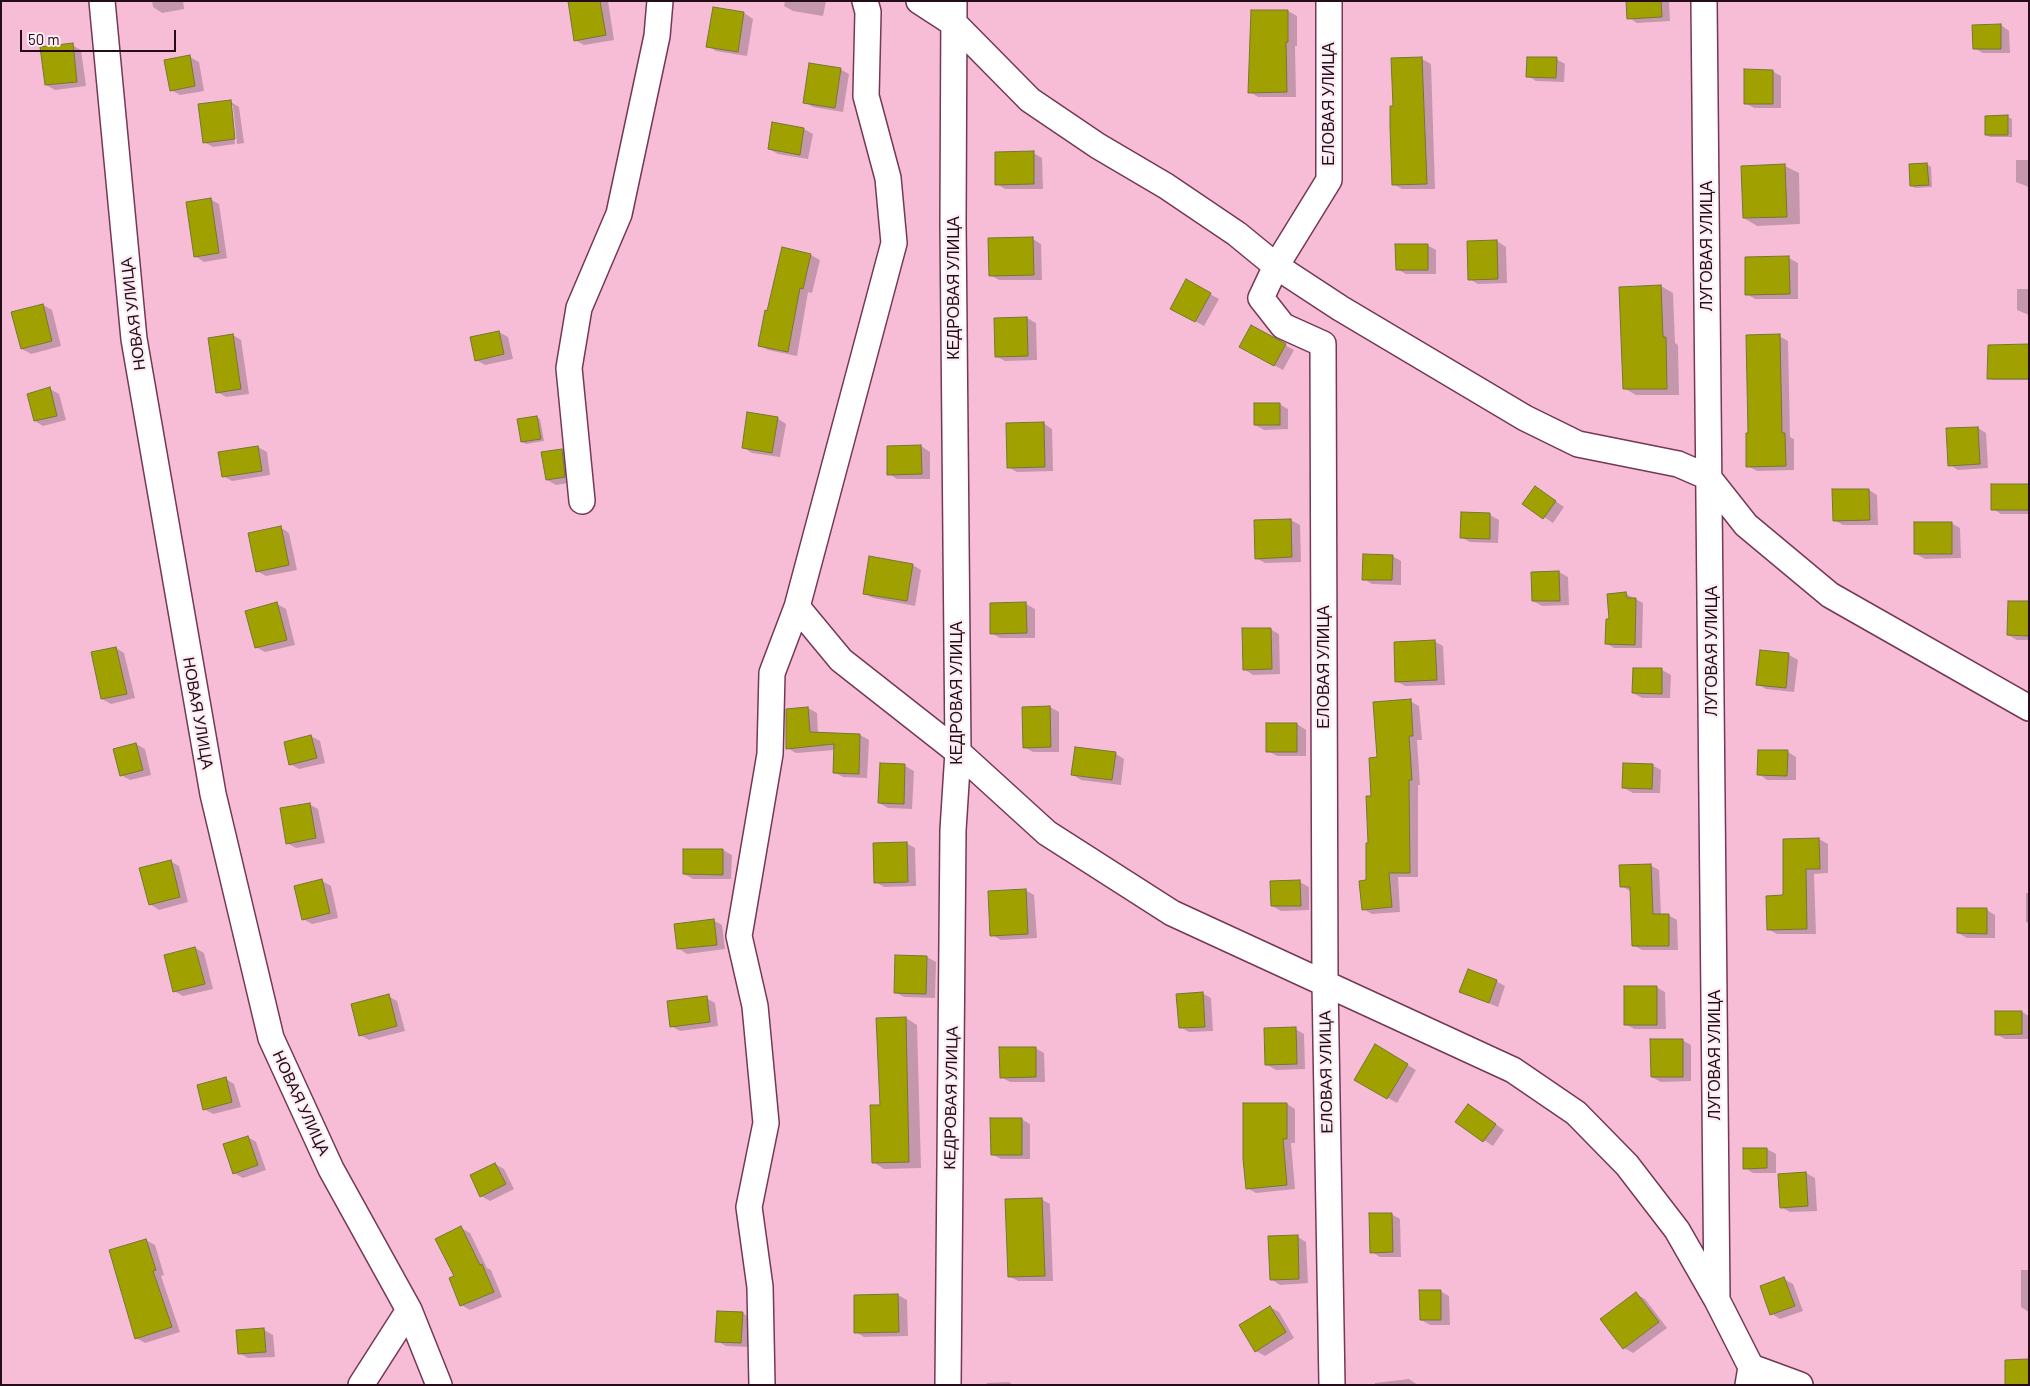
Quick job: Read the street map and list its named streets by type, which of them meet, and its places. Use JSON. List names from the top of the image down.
{
  "streets": {
    "street": [
      "ЕЛОВАЯ УЛИЦА",
      "ЛУГОВАЯ УЛИЦА",
      "КЕДРОВАЯ УЛИЦА",
      "НОВАЯ УЛИЦА"
    ]
  },
  "scale_bar": "50 m"
}
